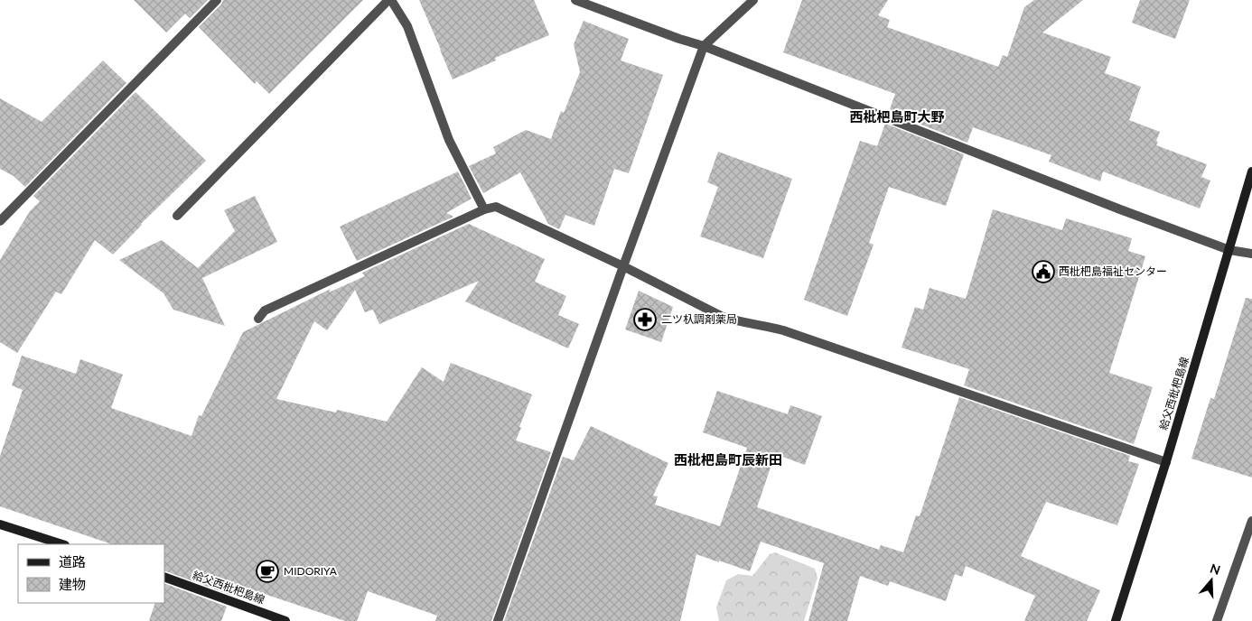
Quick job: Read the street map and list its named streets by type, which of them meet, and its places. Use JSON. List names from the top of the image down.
{
  "streets": {
    "main road": ["給父西枇杷島線"]
  },
  "districts": ["西枇杷島町大野", "西枇杷島町辰新田"],
  "places": {
    "public building": ["西枇杷島福祉センター"],
    "pharmacy": ["二ツ杁調剤薬局"],
    "cafe": ["MIDORIYA"]
  },
  "legend": ["道路", "建物"],
  "north": "top"
}
